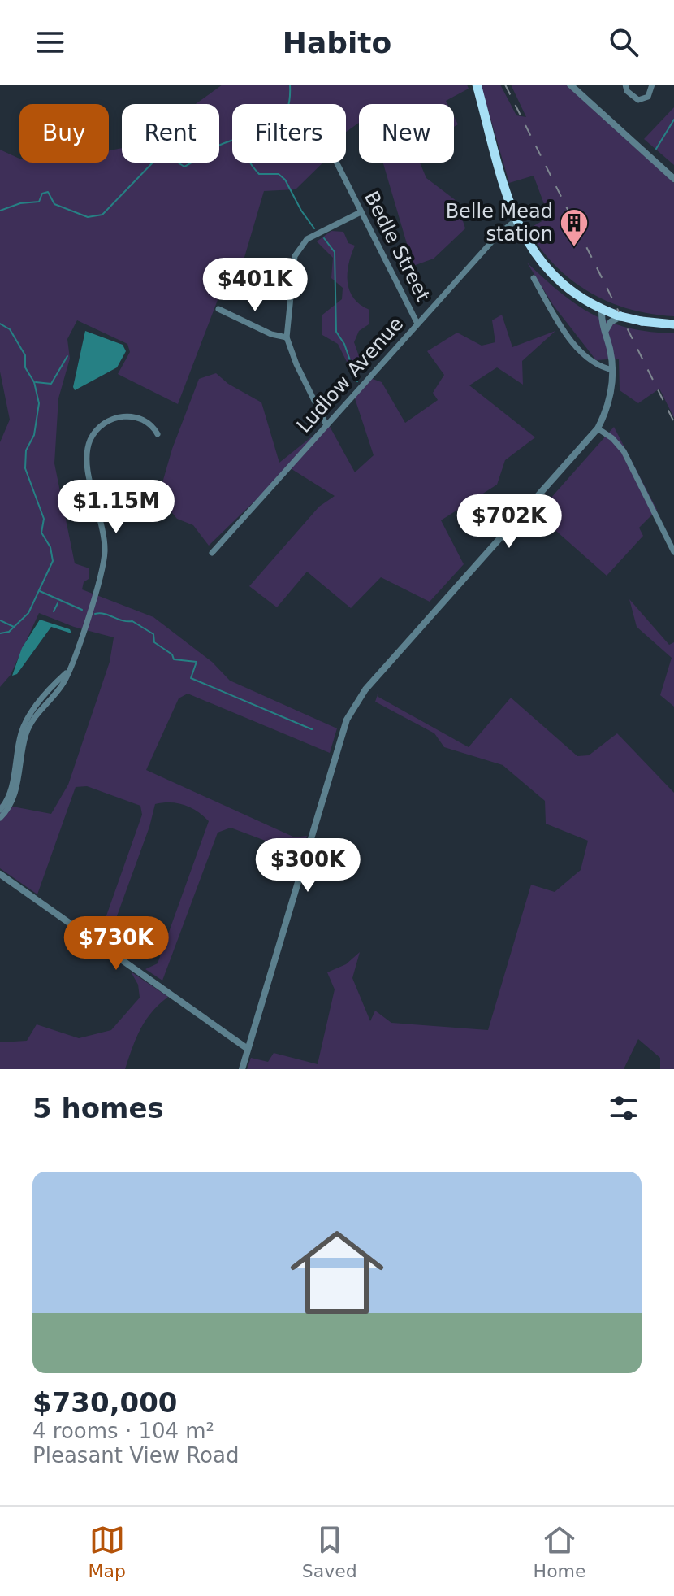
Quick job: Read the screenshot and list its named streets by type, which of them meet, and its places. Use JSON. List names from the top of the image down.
{
  "streets": {
    "street": ["Bedle Street", "Ludlow Avenue"]
  },
  "crossings": [
    ["Bedle Street", "Ludlow Avenue"]
  ],
  "places": {
    "building": ["Belle Mead station"]
  },
  "page": {
    "header": "Habito",
    "chip": [
      "Buy",
      "Rent",
      "Filters",
      "New"
    ],
    "price": [
      "$401K",
      "$1.15M",
      "$702K",
      "$300K",
      "$730K"
    ],
    "heading": "5 homes",
    "list": [
      {
        "name": "$730,000",
        "note": "4 rooms · 104 m² · Pleasant View Road"
      }
    ],
    "tabs": ["Map", "Saved", "Home"]
  }
}
